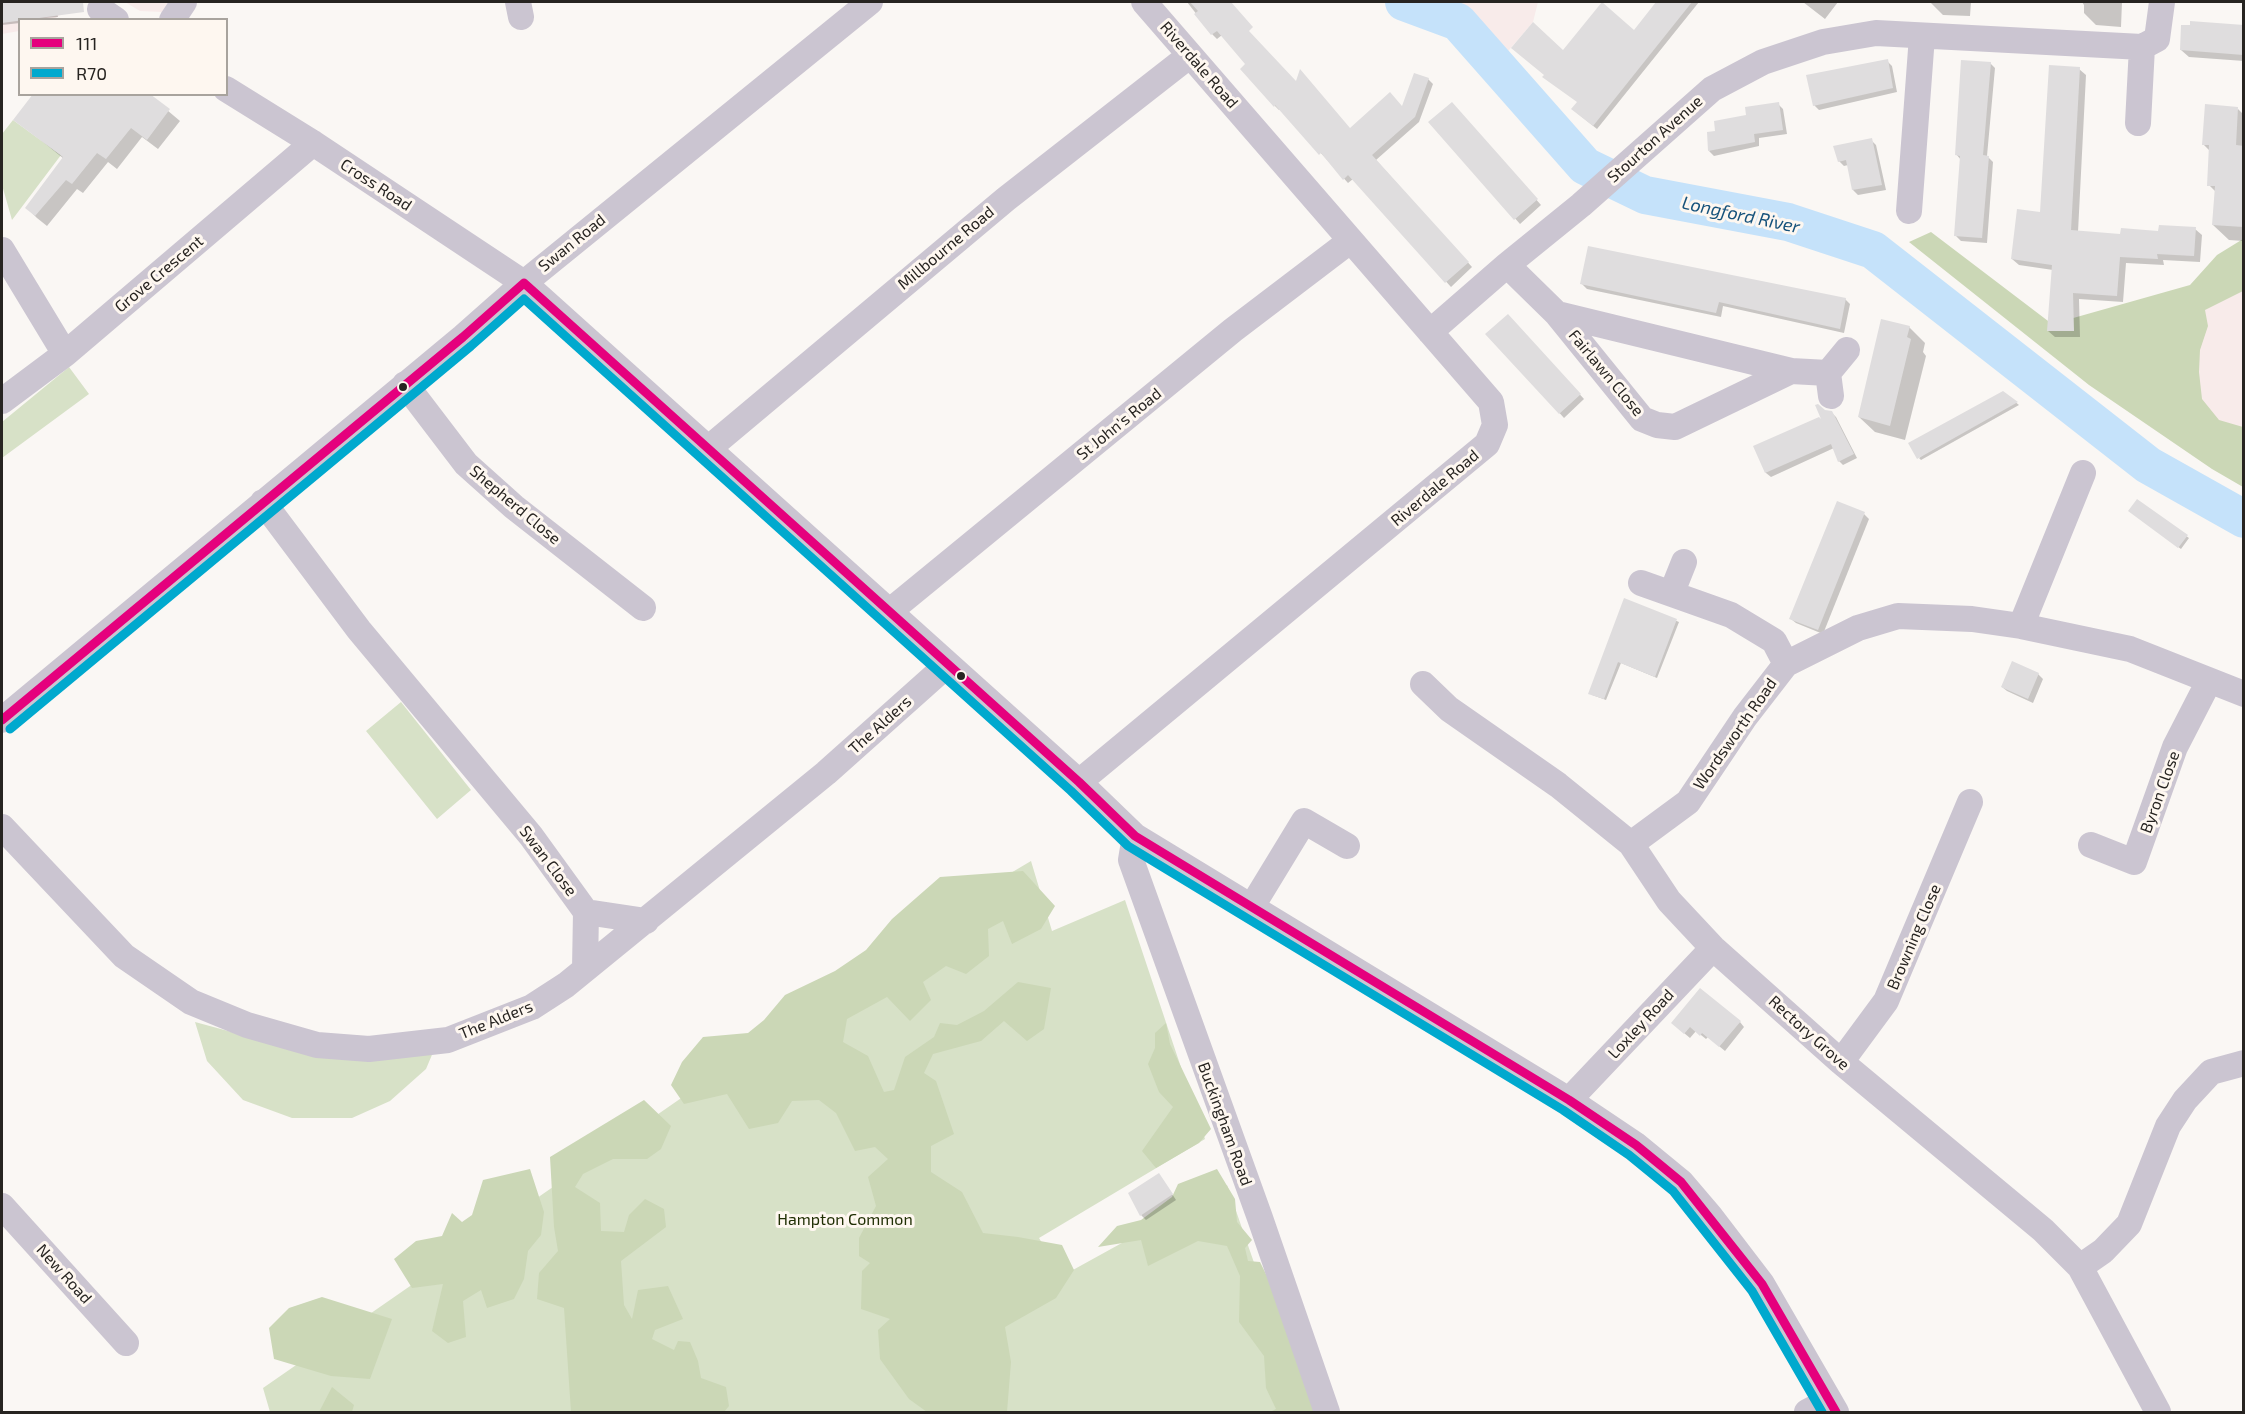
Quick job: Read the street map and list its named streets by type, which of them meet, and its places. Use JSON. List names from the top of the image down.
{
  "streets": {
    "street": [
      "Riverdale Road",
      "Stourton Avenue",
      "Cross Road",
      "Swan Road",
      "Millbourne Road",
      "Grove Crescent",
      "Fairlawn Close",
      "St John's Road",
      "Shepherd Close",
      "The Alders",
      "Wordsworth Road",
      "Byron Close",
      "Swan Close",
      "Browning Close",
      "Loxley Road",
      "Rectory Grove",
      "Buckingham Road",
      "New Road"
    ]
  },
  "crossings": [
    ["Riverdale Road", "Stourton Avenue"],
    ["Riverdale Road", "Cross Road"],
    ["Riverdale Road", "Millbourne Road"],
    ["Riverdale Road", "St John's Road"],
    ["Stourton Avenue", "Fairlawn Close"],
    ["Cross Road", "Swan Road"],
    ["Cross Road", "Millbourne Road"],
    ["Cross Road", "Grove Crescent"],
    ["Cross Road", "St John's Road"],
    ["Cross Road", "The Alders"],
    ["Cross Road", "Loxley Road"],
    ["Cross Road", "Buckingham Road"],
    ["Swan Road", "Shepherd Close"],
    ["Swan Road", "Swan Close"],
    ["The Alders", "Swan Close"],
    ["Wordsworth Road", "Byron Close"],
    ["Wordsworth Road", "Rectory Grove"],
    ["Browning Close", "Rectory Grove"],
    ["Loxley Road", "Rectory Grove"]
  ],
  "water": ["Longford River"],
  "parks": ["Hampton Common"],
  "lines": ["transit line 111", "transit line R70"],
  "legend": ["111", "R70"]
}
